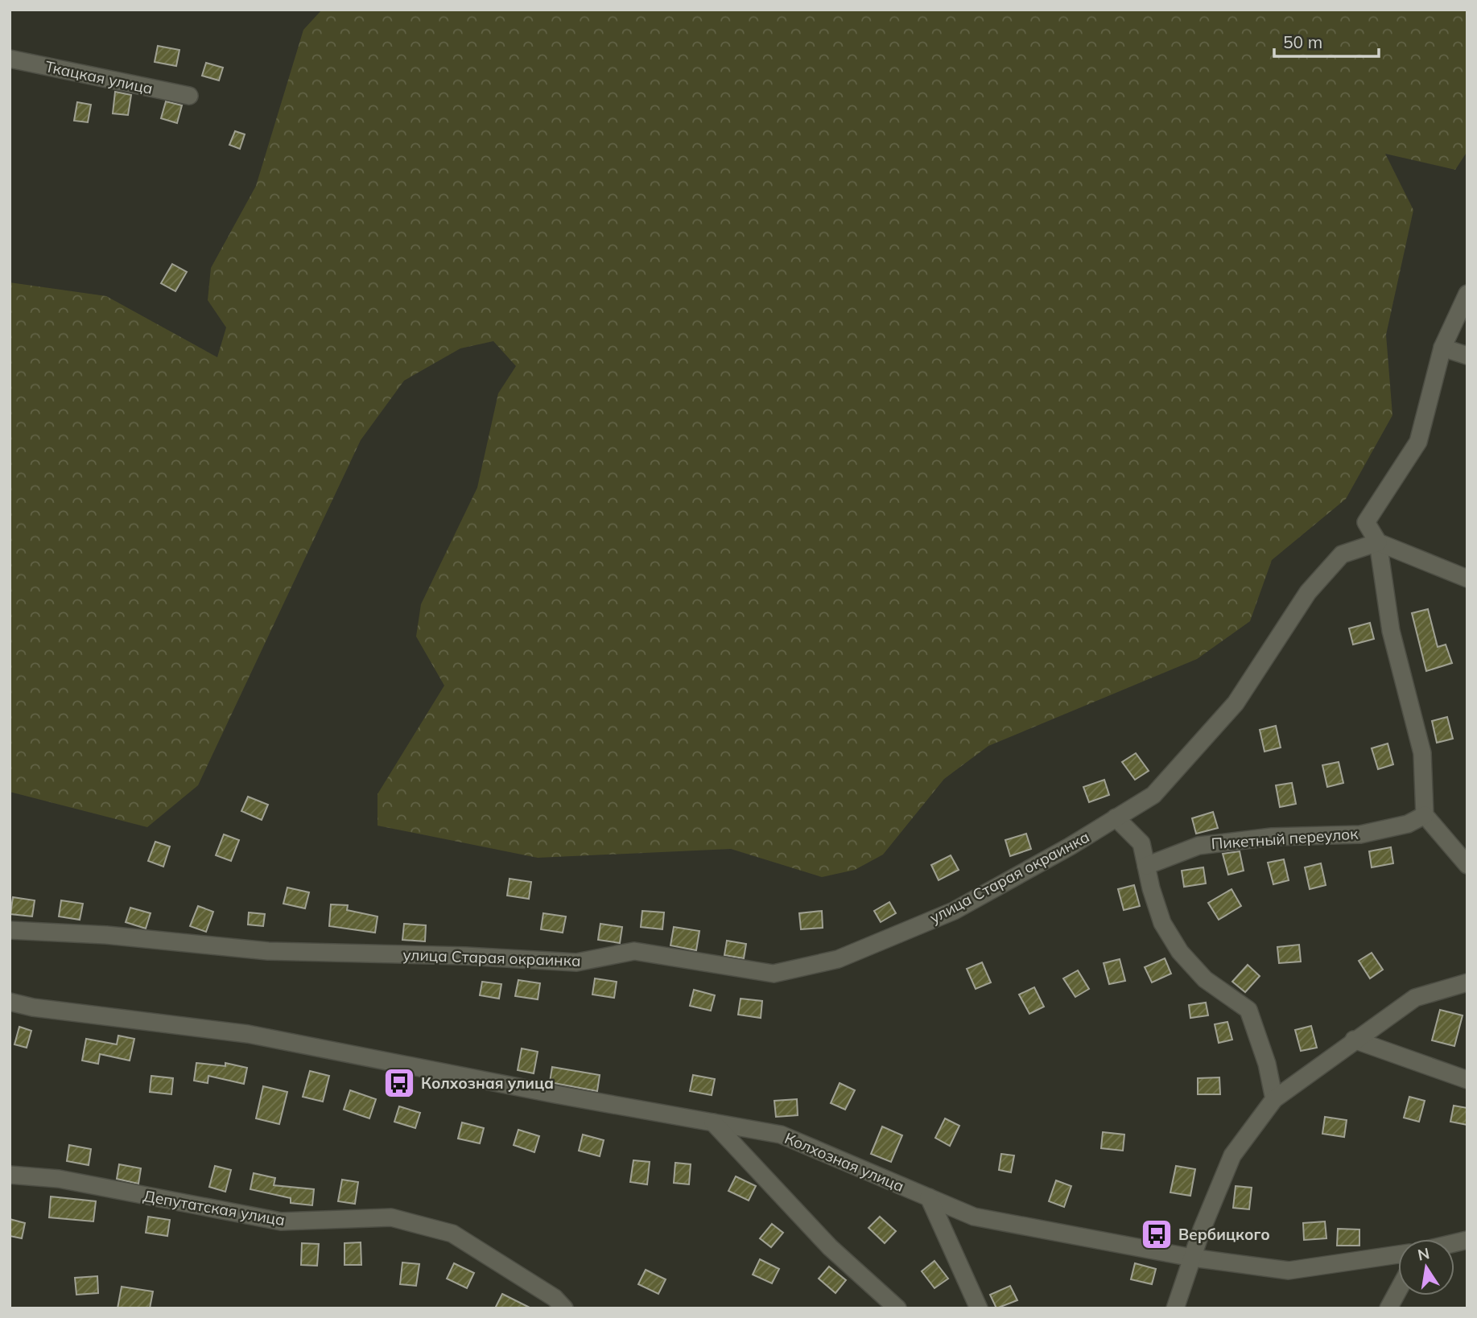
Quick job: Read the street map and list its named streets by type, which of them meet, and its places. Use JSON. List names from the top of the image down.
{
  "streets": {
    "street": [
      "Ткацкая улица",
      "Пикетный переулок",
      "улица Старая окраинка",
      "Колхозная улица",
      "Депутатская улица"
    ]
  },
  "places": {
    "bus stop": ["Колхозная улица", "Вербицкого"]
  },
  "scale_bar": "50 m",
  "north": "top"
}
